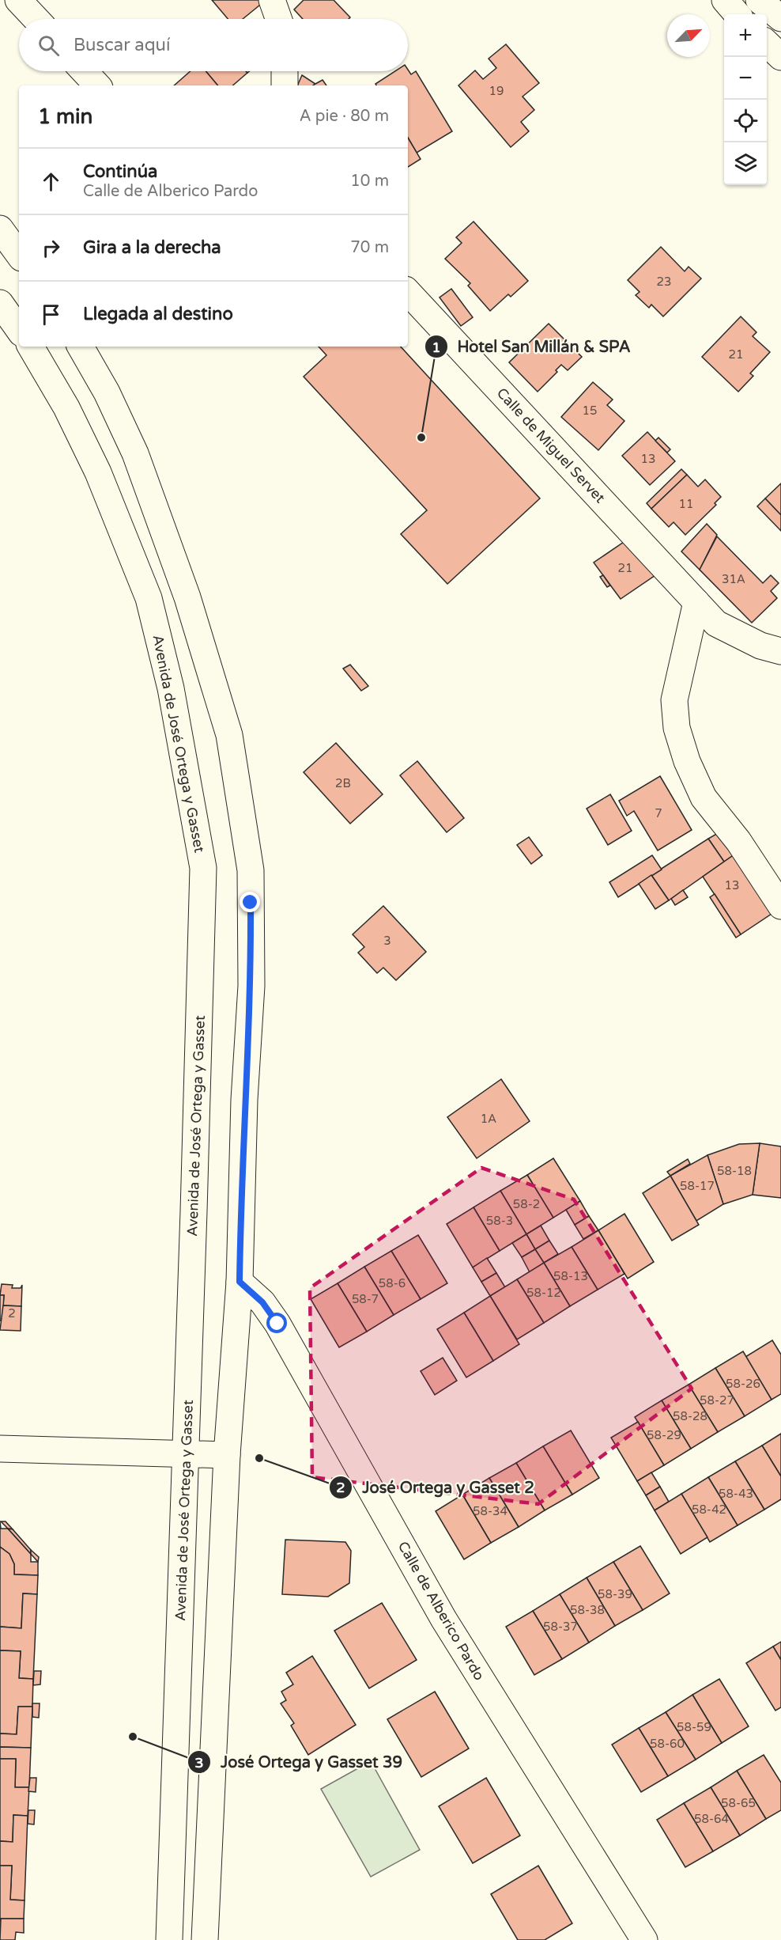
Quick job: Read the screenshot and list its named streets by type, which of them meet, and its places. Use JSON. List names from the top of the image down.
{
  "streets": {
    "main road": ["Calle de Miguel Servet", "Avenida de José Ortega y Gasset", "Calle de Alberico Pardo"]
  },
  "places": ["Hotel San Millán & SPA", "José Ortega y Gasset 2", "José Ortega y Gasset 39"],
  "house_numbers": [
    "19",
    "23",
    "21",
    "15",
    "13",
    "11",
    "21",
    "31A",
    "2B",
    "7",
    "13",
    "3",
    "1A",
    "58-18",
    "58-17",
    "58-2",
    "58-3",
    "58-13",
    "58-6",
    "58-12",
    "58-7",
    "2",
    "58-26",
    "58-27",
    "58-28",
    "58-29",
    "58-43",
    "58-42",
    "58-34",
    "58-39",
    "58-38",
    "58-37",
    "58-59",
    "58-60",
    "58-65",
    "58-64"
  ],
  "north": "top right",
  "page": {
    "map_buttons": ["+", "−"],
    "search": "Buscar aquí",
    "heading": ["1 min", "A pie · 80 m"],
    "list": [
      ["Continúa", "Calle de Alberico Pardo", "10 m"],
      ["Gira a la derecha", "70 m"],
      "Llegada al destino"
    ]
  }
}
